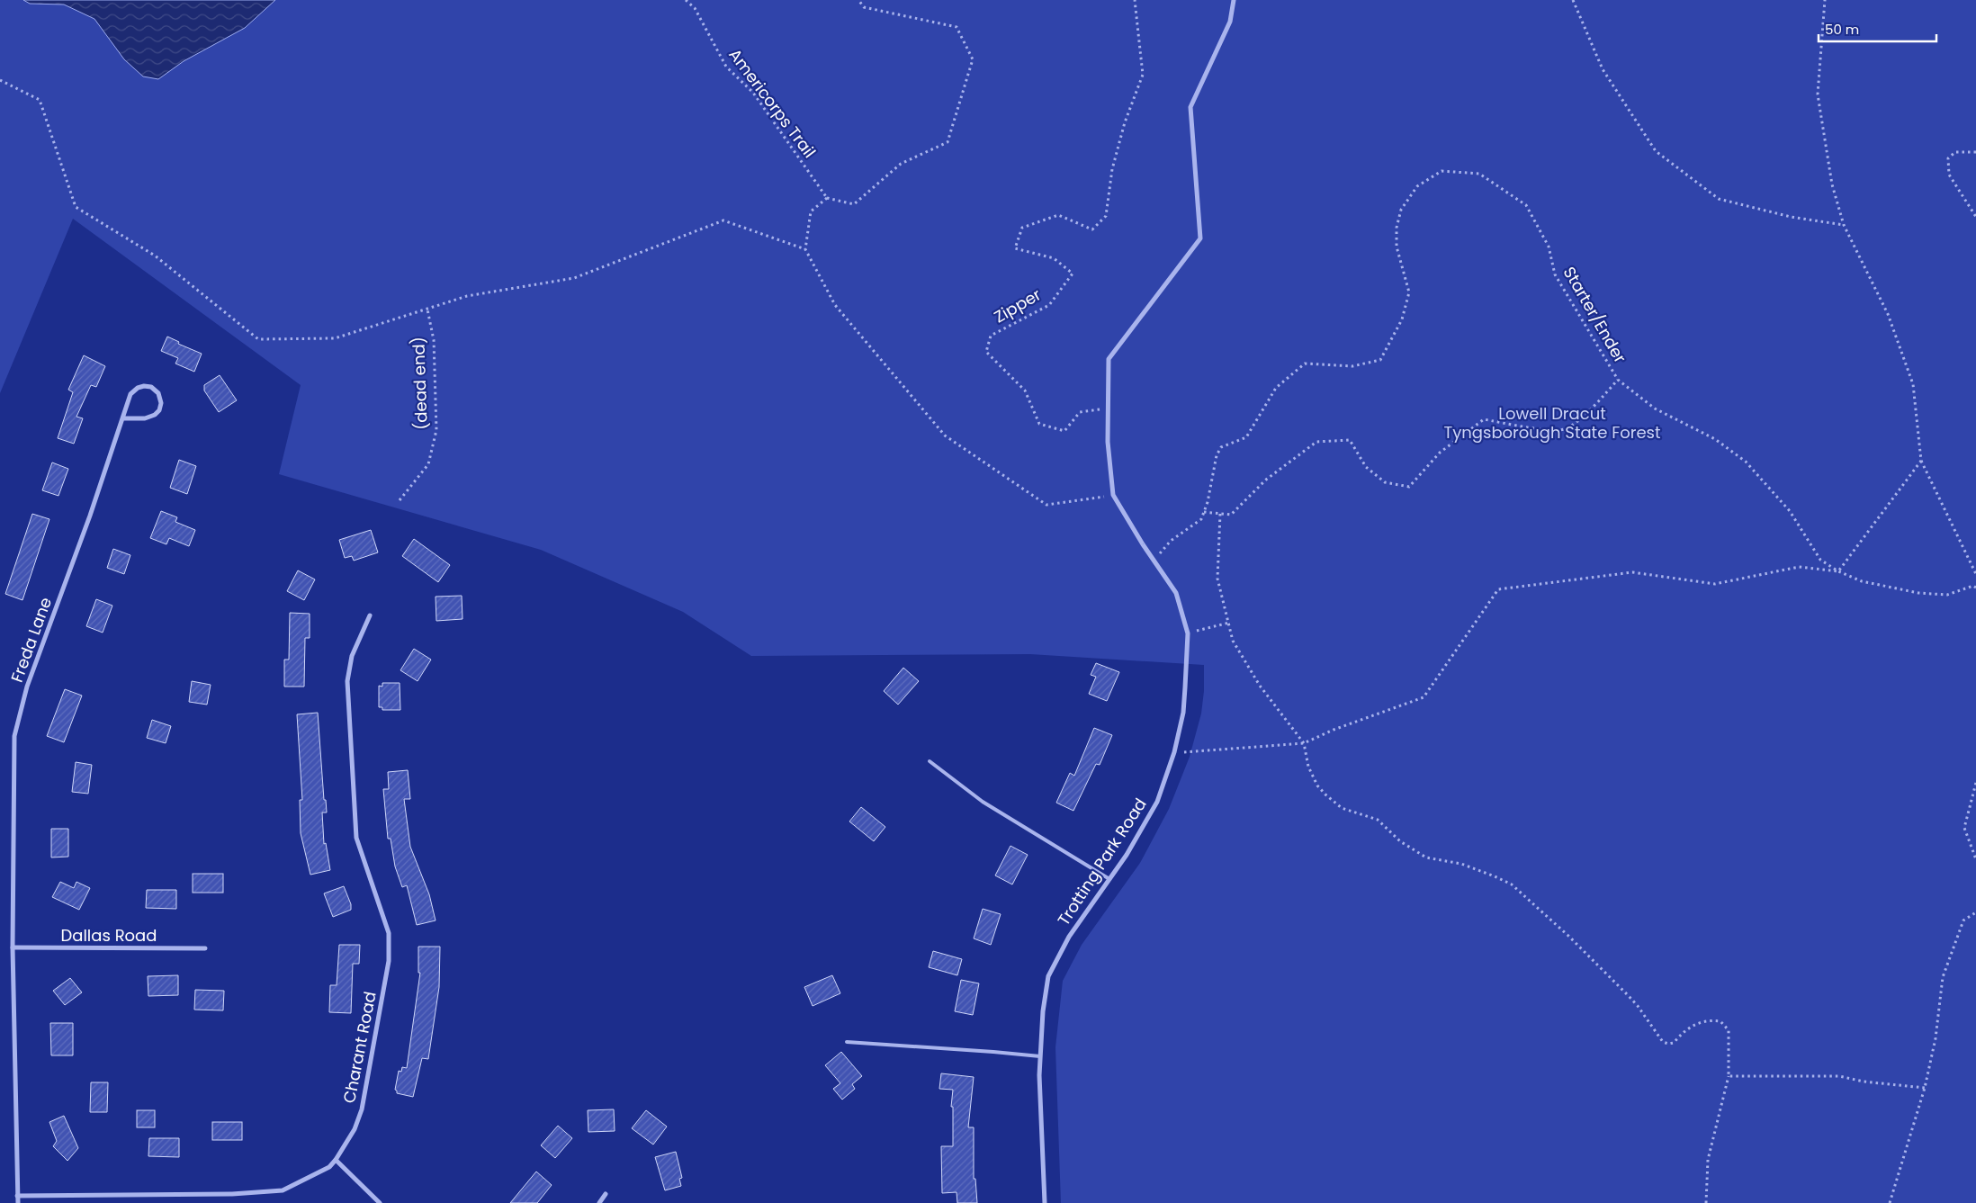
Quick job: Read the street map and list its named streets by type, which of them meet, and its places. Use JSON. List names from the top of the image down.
{
  "streets": {
    "street": [
      "Freda Lane",
      "Trotting Park Road",
      "Dallas Road",
      "Charant Road"
    ],
    "path": [
      "Americorps Trail",
      "Zipper",
      "Starter/Ender",
      "(dead end)"
    ]
  },
  "crossings": [
    ["Zipper", "Trotting Park Road"],
    ["Starter/Ender", "Trotting Park Road"],
    ["Freda Lane", "Dallas Road"],
    ["Freda Lane", "Charant Road"]
  ],
  "parks": ["Lowell Dracut Tyngsborough State Forest"],
  "scale_bar": "50 m"
}
